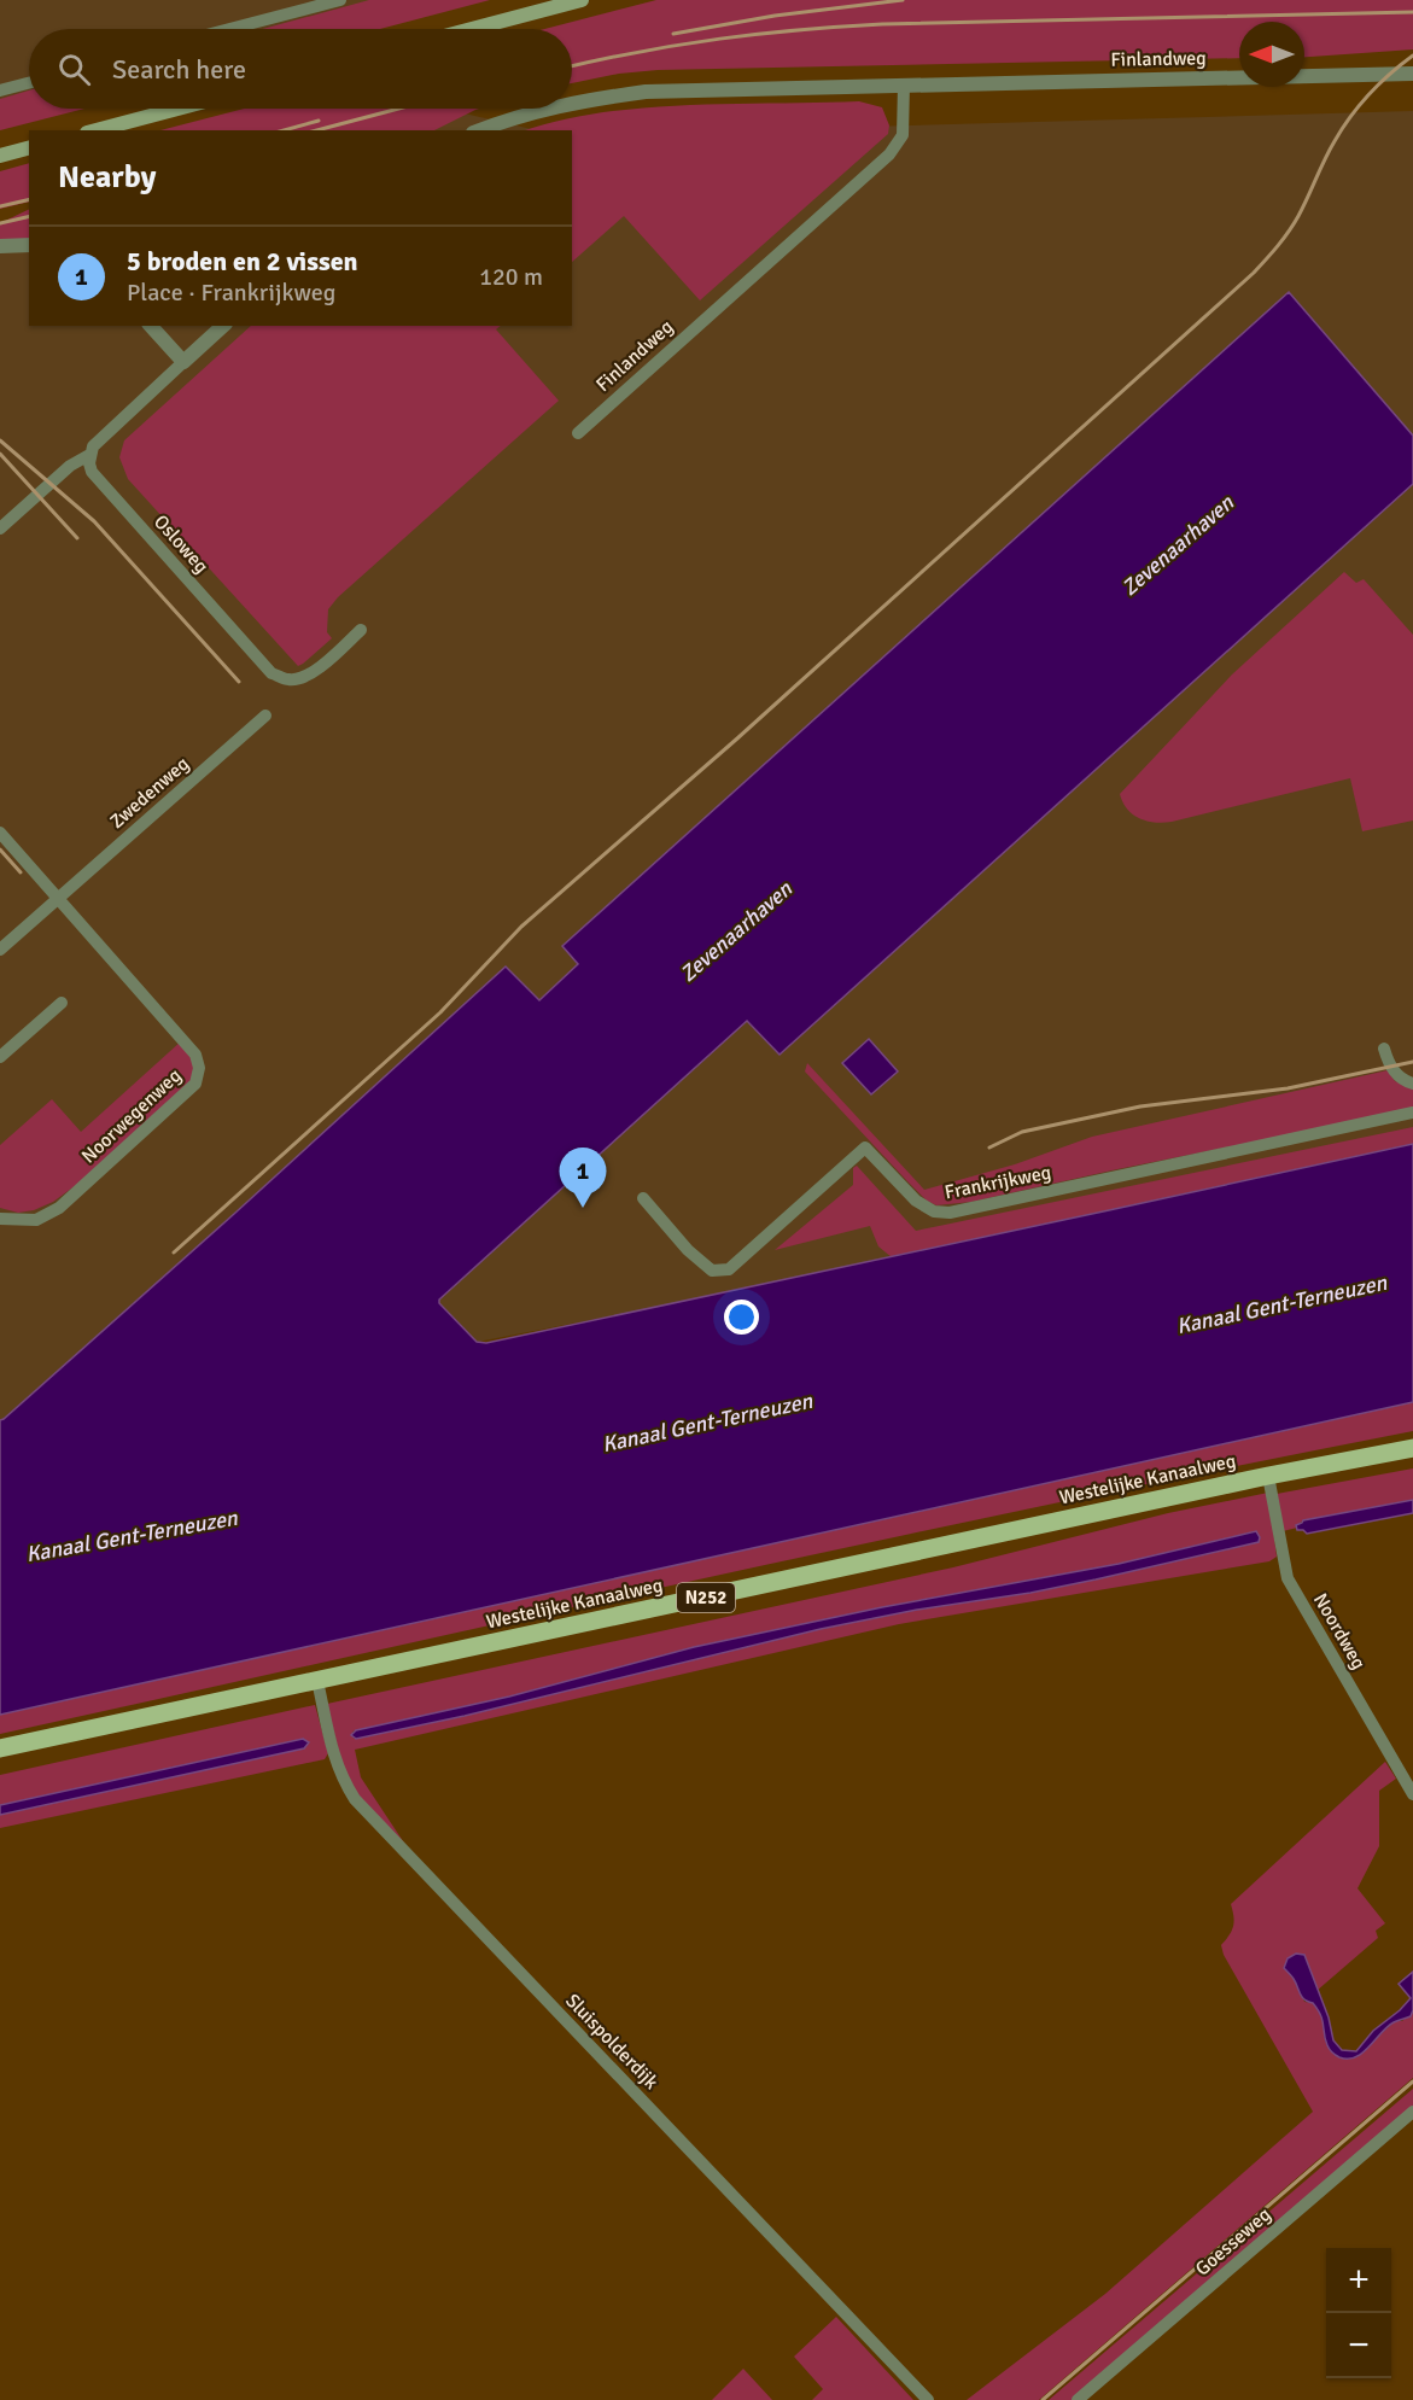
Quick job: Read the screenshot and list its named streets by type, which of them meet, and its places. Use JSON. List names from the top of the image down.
{
  "streets": {
    "main road": ["Westelijke Kanaalweg", "N252"],
    "street": [
      "Finlandweg",
      "Osloweg",
      "Zwedenweg",
      "Noorwegenweg",
      "Frankrijkweg",
      "Noordweg",
      "Sluispolderdijk",
      "Goesseweg"
    ]
  },
  "crossings": [
    ["Zwedenweg", "Noorwegenweg"],
    ["Westelijke Kanaalweg", "Noordweg"],
    ["Westelijke Kanaalweg", "Sluispolderdijk"]
  ],
  "water": ["Zevenaarhaven", "Kanaal Gent-Terneuzen"],
  "north": "left",
  "page": {
    "search": "Search here",
    "heading": "Nearby",
    "list": [
      {
        "mark": "1",
        "name": "5 broden en 2 vissen",
        "note": "Place · Frankrijkweg",
        "value": "120 m"
      }
    ],
    "pins": "1",
    "map_buttons": ["+", "−"]
  }
}
